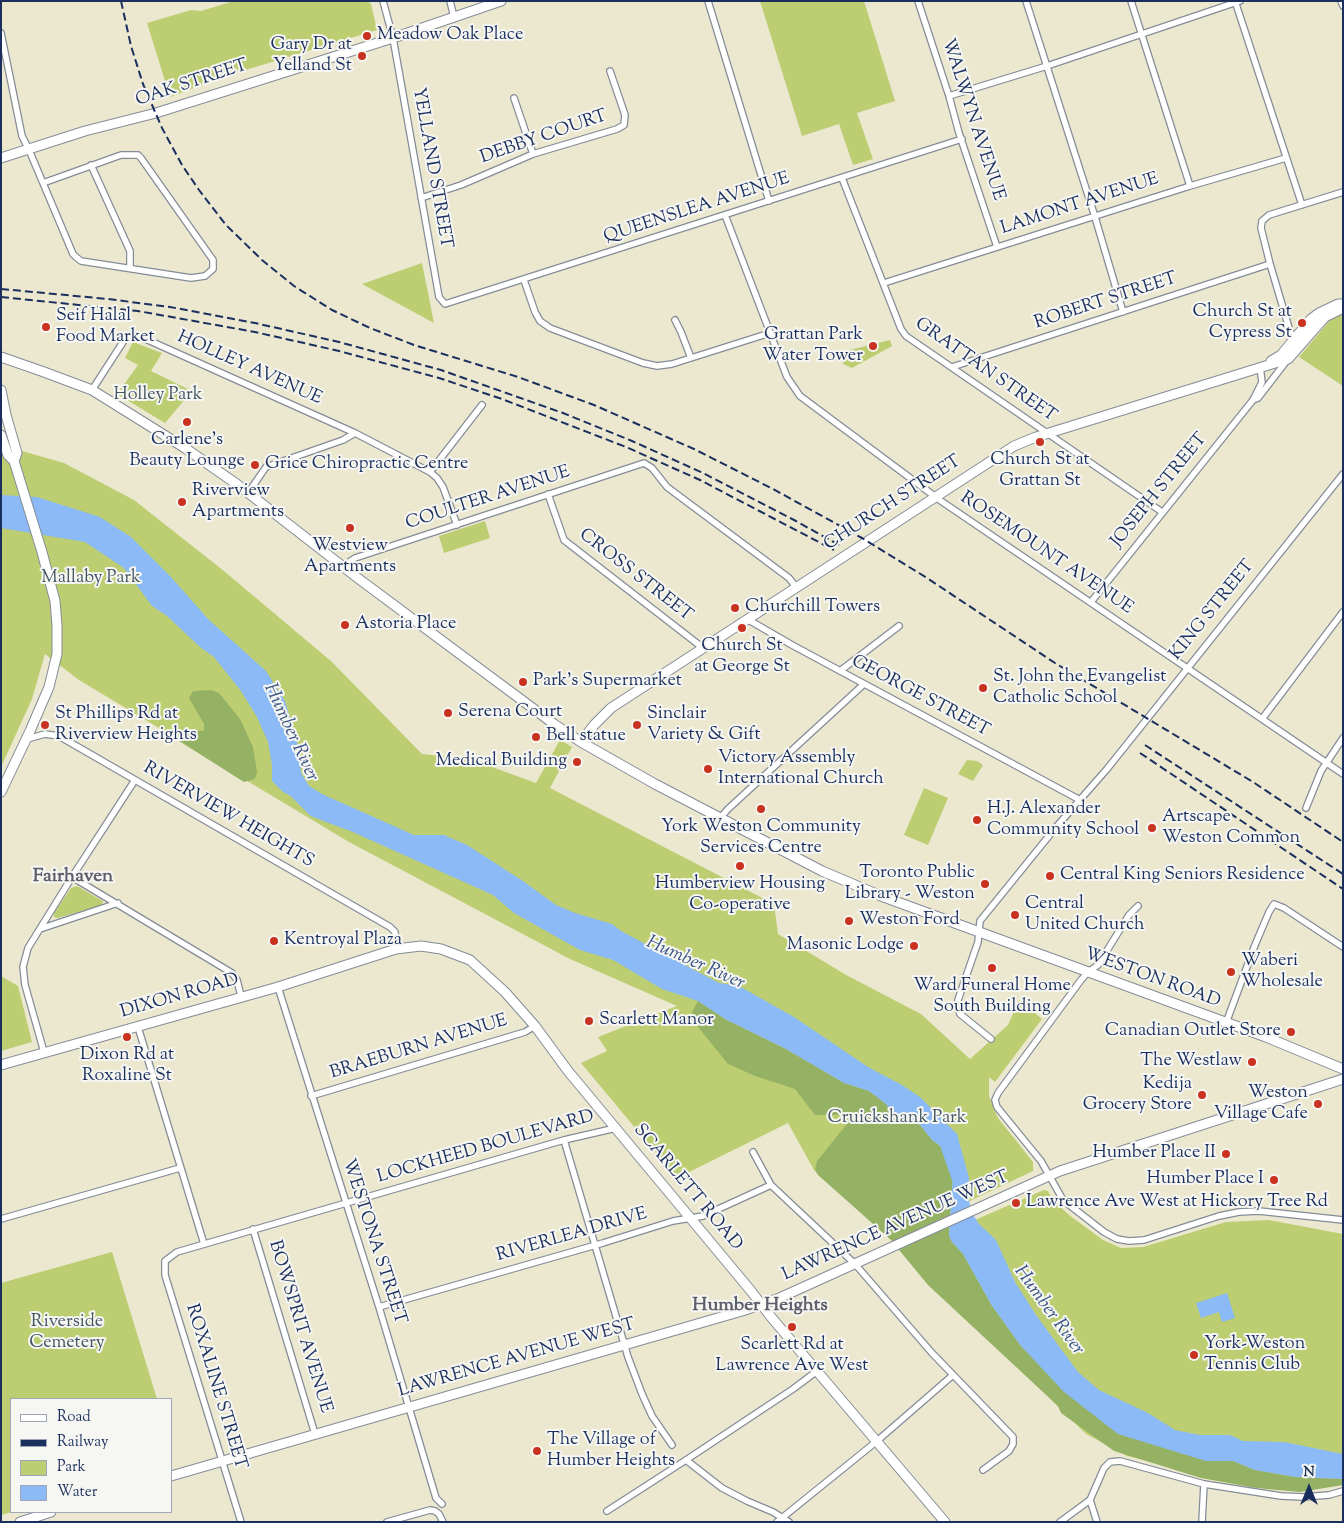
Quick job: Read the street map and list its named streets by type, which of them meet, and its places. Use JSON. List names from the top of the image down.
{
  "streets": {
    "main road": [
      "OAK STREET",
      "CHURCH STREET",
      "WESTON ROAD",
      "DIXON ROAD",
      "SCARLETT ROAD",
      "LAWRENCE AVENUE WEST"
    ],
    "street": [
      "WALWYN AVENUE",
      "DEBBY COURT",
      "YELLAND STREET",
      "LAMONT AVENUE",
      "QUEENSLEA AVENUE",
      "ROBERT STREET",
      "HOLLEY AVENUE",
      "GRATTAN STREET",
      "JOSEPH STREET",
      "COULTER AVENUE",
      "ROSEMOUNT AVENUE",
      "CROSS STREET",
      "KING STREET",
      "GEORGE STREET",
      "RIVERVIEW HEIGHTS",
      "BRAEBURN AVENUE",
      "LOCKHEED BOULEVARD",
      "RIVERLEA DRIVE",
      "WESTONA STREET",
      "BOWSPRIT AVENUE",
      "ROXALINE STREET"
    ]
  },
  "crossings": [
    ["OAK STREET", "YELLAND STREET"],
    ["WALWYN AVENUE", "LAMONT AVENUE"],
    ["WALWYN AVENUE", "QUEENSLEA AVENUE"],
    ["DEBBY COURT", "YELLAND STREET"],
    ["YELLAND STREET", "QUEENSLEA AVENUE"],
    ["LAMONT AVENUE", "GRATTAN STREET"],
    ["QUEENSLEA AVENUE", "GRATTAN STREET"],
    ["QUEENSLEA AVENUE", "ROSEMOUNT AVENUE"],
    ["ROBERT STREET", "GRATTAN STREET"],
    ["HOLLEY AVENUE", "WESTON ROAD"],
    ["GRATTAN STREET", "JOSEPH STREET"],
    ["GRATTAN STREET", "CHURCH STREET"],
    ["JOSEPH STREET", "CHURCH STREET"],
    ["JOSEPH STREET", "ROSEMOUNT AVENUE"],
    ["COULTER AVENUE", "CHURCH STREET"],
    ["COULTER AVENUE", "CROSS STREET"],
    ["COULTER AVENUE", "WESTON ROAD"],
    ["CHURCH STREET", "ROSEMOUNT AVENUE"],
    ["CHURCH STREET", "CROSS STREET"],
    ["CHURCH STREET", "GEORGE STREET"],
    ["CHURCH STREET", "WESTON ROAD"],
    ["ROSEMOUNT AVENUE", "KING STREET"],
    ["KING STREET", "GEORGE STREET"],
    ["KING STREET", "WESTON ROAD"],
    ["RIVERVIEW HEIGHTS", "SCARLETT ROAD"],
    ["DIXON ROAD", "SCARLETT ROAD"],
    ["DIXON ROAD", "WESTONA STREET"],
    ["BRAEBURN AVENUE", "SCARLETT ROAD"],
    ["BRAEBURN AVENUE", "WESTONA STREET"],
    ["LOCKHEED BOULEVARD", "SCARLETT ROAD"],
    ["LOCKHEED BOULEVARD", "WESTONA STREET"],
    ["LOCKHEED BOULEVARD", "BOWSPRIT AVENUE"],
    ["LOCKHEED BOULEVARD", "ROXALINE STREET"],
    ["SCARLETT ROAD", "LAWRENCE AVENUE WEST"],
    ["SCARLETT ROAD", "RIVERLEA DRIVE"],
    ["LAWRENCE AVENUE WEST", "WESTONA STREET"],
    ["LAWRENCE AVENUE WEST", "BOWSPRIT AVENUE"],
    ["LAWRENCE AVENUE WEST", "ROXALINE STREET"],
    ["RIVERLEA DRIVE", "WESTONA STREET"]
  ],
  "districts": ["Fairhaven", "Humber Heights"],
  "water": ["Humber River"],
  "parks": [
    "Holley Park",
    "Mallaby Park",
    "Cruickshank Park",
    "Riverside Cemetery"
  ],
  "places": [
    "Meadow Oak Place",
    "Gary Dr at Yelland St",
    "Church St at Cypress St",
    "Seif Halal Food Market",
    "Grattan Park Water Tower",
    "Carlene's Beauty Lounge",
    "Church St at Grattan St",
    "Grice Chiropractic Centre",
    "Riverview Apartments",
    "Westview Apartments",
    "Churchill Towers",
    "Astoria Place",
    "Church St at George St",
    "Park's Supermarket",
    "St. John the Evangelist Catholic School",
    "Serena Court",
    "St Phillips Rd at Riverview Heights",
    "Sinclair Variety & Gift",
    "Bell statue",
    "Medical Building",
    "Victory Assembly International Church",
    "York Weston Community Services Centre",
    "H.J. Alexander Community School",
    "Artscape Weston Common",
    "Humberview Housing Co-operative",
    "Central King Seniors Residence",
    "Toronto Public Library - Weston",
    "Central United Church",
    "Weston Ford",
    "Kentroyal Plaza",
    "Masonic Lodge",
    "Ward Funeral Home South Building",
    "Waberi Wholesale",
    "Scarlett Manor",
    "Canadian Outlet Store",
    "Dixon Rd at Roxaline St",
    "The Westlaw",
    "Kedija Grocery Store",
    "Weston Village Cafe",
    "Humber Place II",
    "Humber Place I",
    "Lawrence Ave West at Hickory Tree Rd",
    "Scarlett Rd at Lawrence Ave West",
    "York-Weston Tennis Club",
    "The Village of Humber Heights"
  ],
  "legend": [
    "Road",
    "Railway",
    "Park",
    "Water"
  ],
  "north": "top"
}
